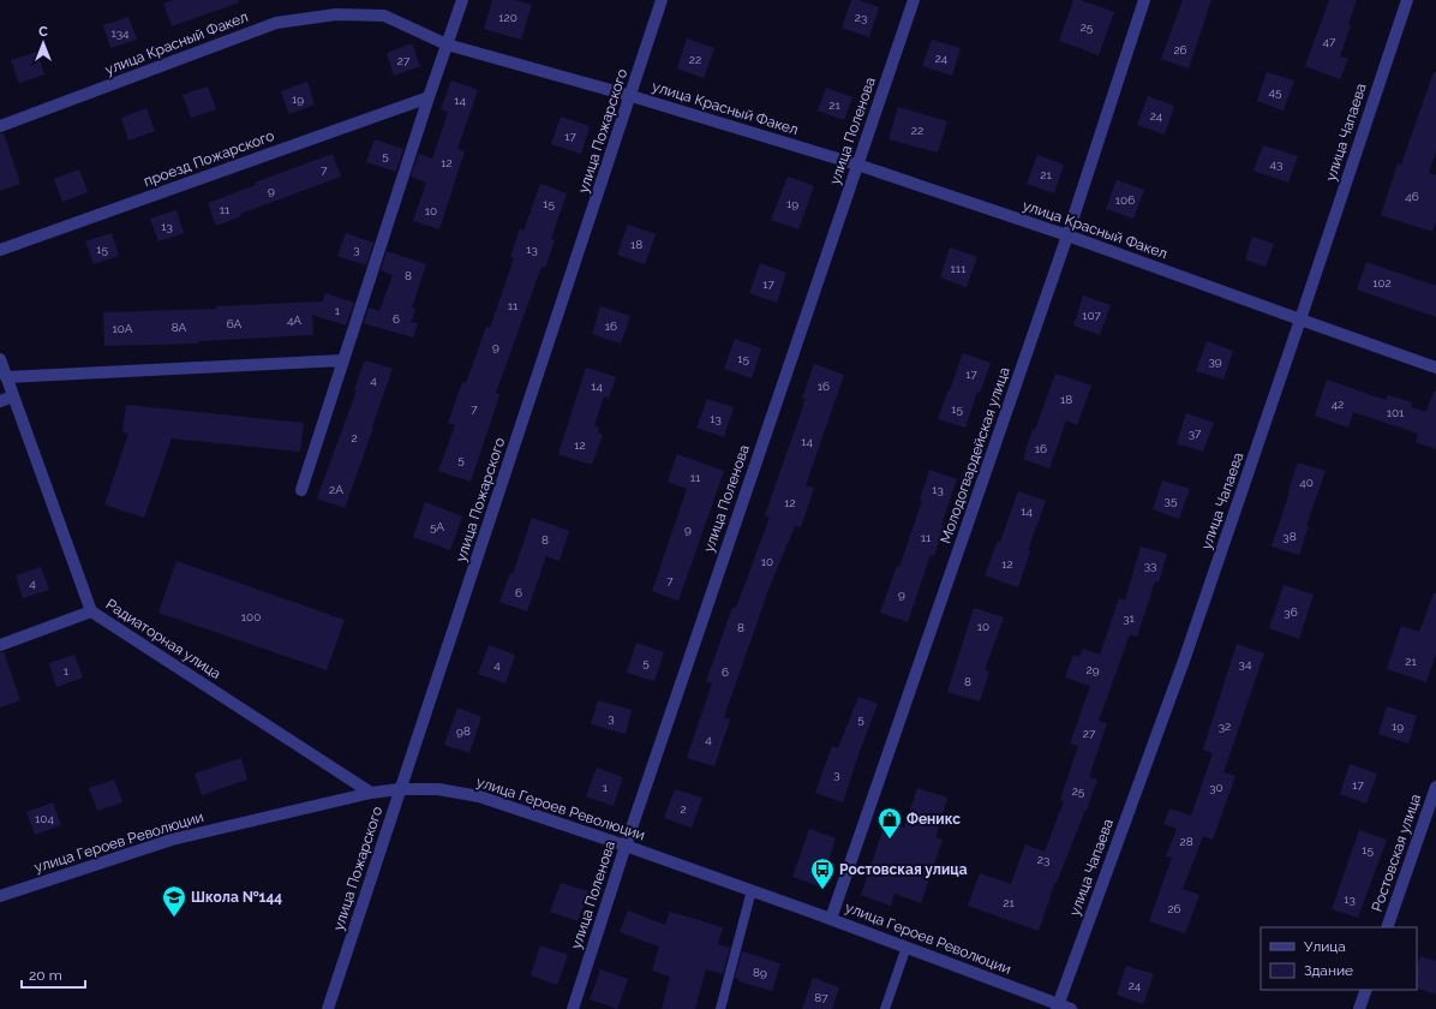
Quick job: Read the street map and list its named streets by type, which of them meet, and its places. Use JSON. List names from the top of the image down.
{
  "streets": {
    "street": [
      "улица Красный Факел",
      "улица Пожарского",
      "улица Поленова",
      "улица Чапаева",
      "проезд Пожарского",
      "Молодогвардейская улица",
      "Радиаторная улица",
      "улица Героев Революции",
      "Ростовская улица"
    ]
  },
  "crossings": [
    ["улица Красный Факел", "улица Пожарского"],
    ["улица Красный Факел", "улица Поленова"],
    ["улица Красный Факел", "улица Чапаева"],
    ["улица Красный Факел", "Молодогвардейская улица"],
    ["улица Пожарского", "улица Героев Революции"],
    ["улица Поленова", "улица Героев Революции"],
    ["улица Чапаева", "улица Героев Революции"],
    ["Молодогвардейская улица", "улица Героев Революции"],
    ["Радиаторная улица", "улица Героев Революции"]
  ],
  "places": {
    "shop": ["Феникс"],
    "bus stop": ["Ростовская улица"],
    "school or university": ["Школа №144"]
  },
  "house_numbers": [
    "120",
    "23",
    "25",
    "134",
    "47",
    "26",
    "24",
    "22",
    "27",
    "45",
    "19",
    "14",
    "21",
    "24",
    "22",
    "17",
    "5",
    "12",
    "43",
    "7",
    "21",
    "9",
    "46",
    "106",
    "15",
    "19",
    "11",
    "10",
    "13",
    "18",
    "15",
    "3",
    "13",
    "111",
    "8",
    "102",
    "17",
    "11",
    "1",
    "107",
    "6",
    "4А",
    "6А",
    "16",
    "8А",
    "10А",
    "9",
    "15",
    "39",
    "17",
    "4",
    "14",
    "16",
    "18",
    "42",
    "7",
    "15",
    "101",
    "13",
    "37",
    "2",
    "14",
    "12",
    "16",
    "5",
    "11",
    "40",
    "2А",
    "13",
    "35",
    "12",
    "14",
    "5А",
    "9",
    "38",
    "11",
    "8",
    "10",
    "12",
    "33",
    "7",
    "4",
    "6",
    "9",
    "36",
    "100",
    "31",
    "10",
    "8",
    "21",
    "5",
    "34",
    "4",
    "29",
    "1",
    "6",
    "8",
    "3",
    "5",
    "32",
    "19",
    "98",
    "27",
    "4",
    "3",
    "17",
    "1",
    "30",
    "25",
    "2",
    "104",
    "28",
    "15",
    "23",
    "13",
    "21",
    "26",
    "89",
    "24",
    "87"
  ],
  "legend": ["Улица", "Здание"],
  "scale_bar": "20 m",
  "north": "top"
}
